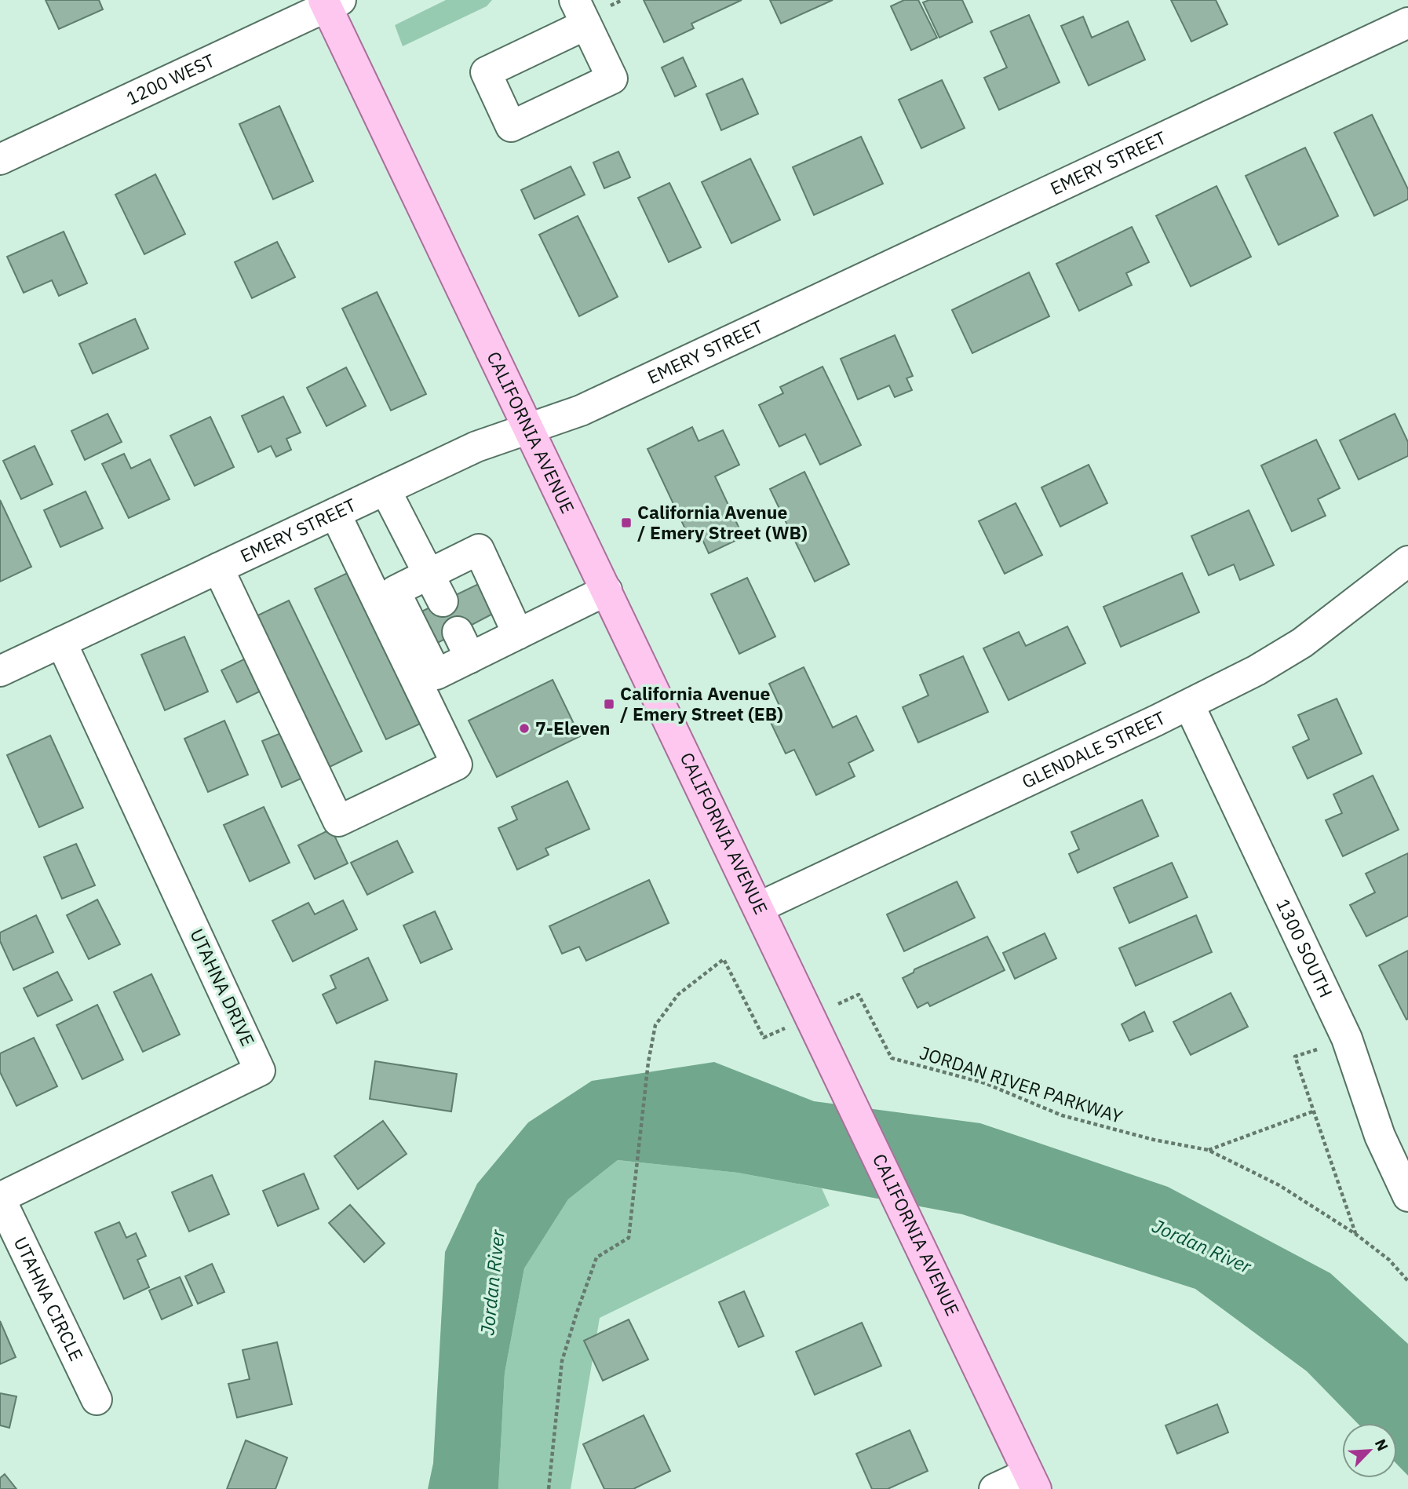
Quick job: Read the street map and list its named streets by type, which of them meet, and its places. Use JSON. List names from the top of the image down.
{
  "streets": {
    "main road": ["CALIFORNIA AVENUE"],
    "street": [
      "1200 WEST",
      "EMERY STREET",
      "GLENDALE STREET",
      "1300 SOUTH",
      "UTAHNA DRIVE",
      "UTAHNA CIRCLE"
    ],
    "path": ["JORDAN RIVER PARKWAY"]
  },
  "crossings": [
    ["1200 WEST", "CALIFORNIA AVENUE"],
    ["EMERY STREET", "CALIFORNIA AVENUE"],
    ["EMERY STREET", "UTAHNA DRIVE"],
    ["CALIFORNIA AVENUE", "GLENDALE STREET"],
    ["GLENDALE STREET", "1300 SOUTH"],
    ["UTAHNA DRIVE", "UTAHNA CIRCLE"]
  ],
  "water": ["Jordan River"],
  "places": {
    "transit": ["California Avenue / Emery Street (WB)", "California Avenue / Emery Street (EB)"],
    "other": ["7-Eleven"]
  },
  "north": "top right"
}
